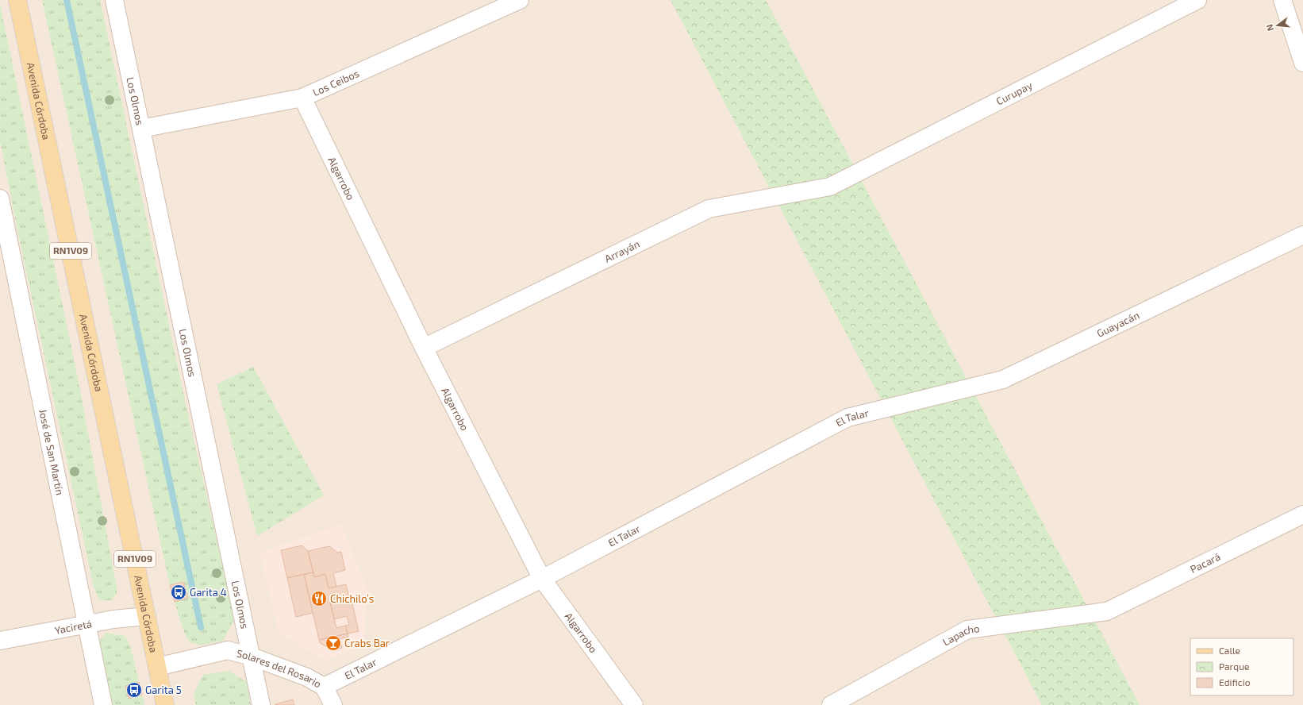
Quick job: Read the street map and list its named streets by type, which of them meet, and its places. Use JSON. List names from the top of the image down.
{
  "streets": {
    "main road": ["Avenida Córdoba", "RN1V09"],
    "street": [
      "Los Ceibos",
      "Curupay",
      "Los Olmos",
      "Algarrobo",
      "Arrayán",
      "Guayacán",
      "El Talar",
      "José de San Martín",
      "Pacará",
      "Yaciretá",
      "Lapacho",
      "Solares del Rosario"
    ]
  },
  "crossings": [
    ["Los Ceibos", "Los Olmos"],
    ["Los Ceibos", "Algarrobo"],
    ["Curupay", "Arrayán"],
    ["Avenida Córdoba", "Yaciretá"],
    ["Avenida Córdoba", "Solares del Rosario"],
    ["Los Olmos", "Solares del Rosario"],
    ["Algarrobo", "Arrayán"],
    ["Algarrobo", "El Talar"],
    ["Guayacán", "El Talar"],
    ["El Talar", "Solares del Rosario"],
    ["José de San Martín", "Yaciretá"],
    ["Pacará", "Lapacho"]
  ],
  "places": {
    "bus stop": ["Garita 4", "Garita 5"],
    "restaurant": ["Chichilo’s"],
    "bar": ["Crabs Bar"]
  },
  "legend": ["Calle", "Parque", "Edificio"],
  "north": "left"
}
